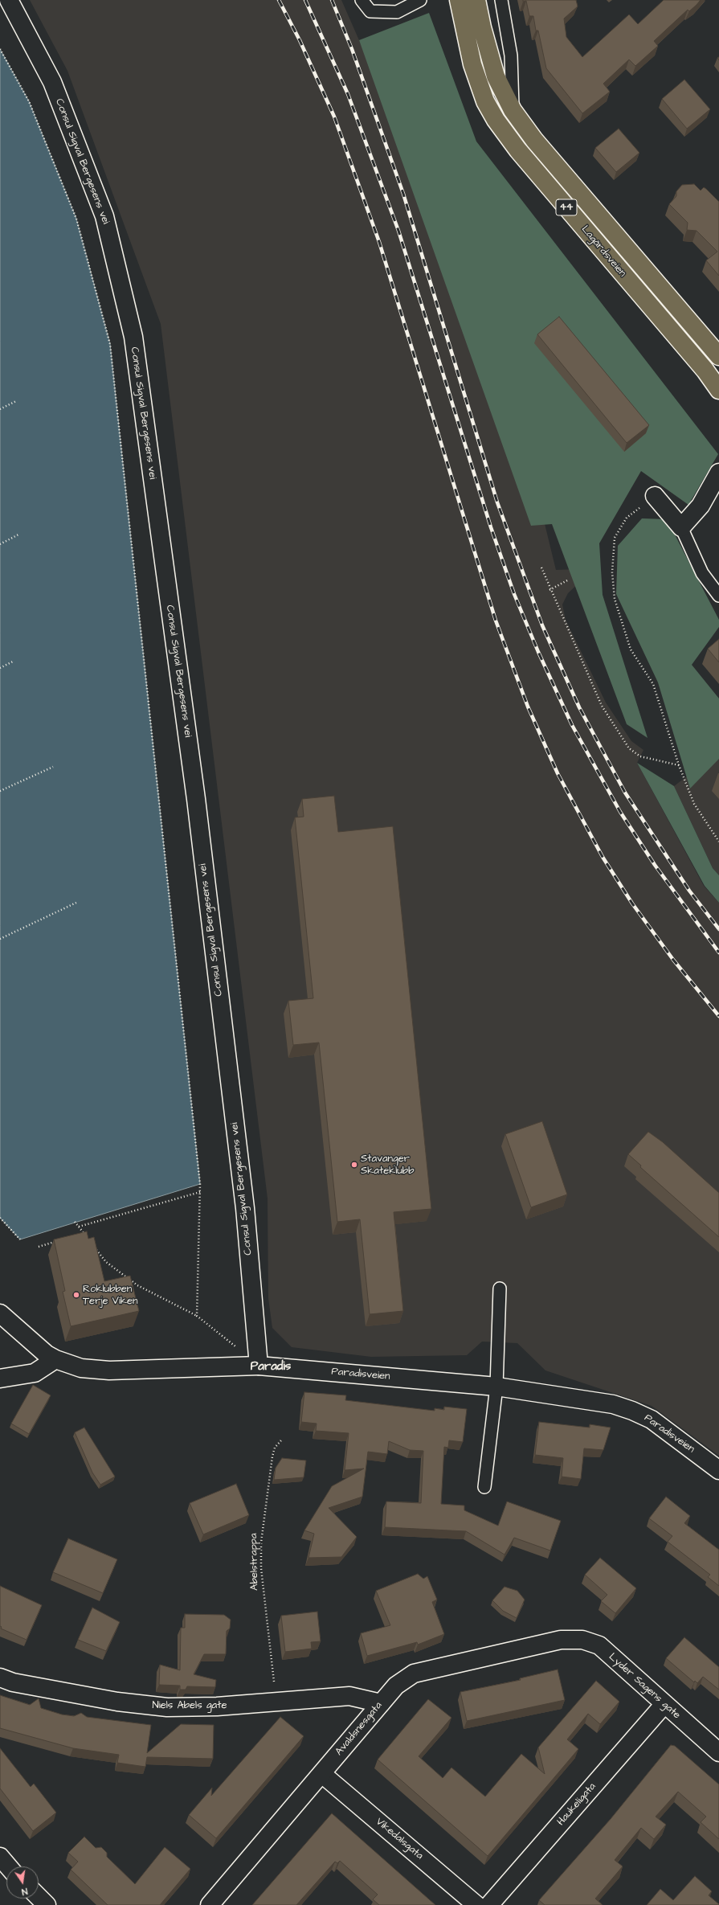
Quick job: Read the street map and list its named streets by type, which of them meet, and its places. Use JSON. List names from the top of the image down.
{
  "streets": {
    "main road": ["44", "Lagårdsveien"],
    "street": [
      "Consul Sigval Bergesens vei",
      "Paradisveien",
      "Lyder Sagens gate",
      "Niels Abels gate",
      "Avaldsnesgata",
      "Haukeligata",
      "Vikedalsgata"
    ],
    "path": ["Abelstrappa"]
  },
  "crossings": [
    ["Consul Sigval Bergesens vei", "Paradisveien"],
    ["Lyder Sagens gate", "Avaldsnesgata"],
    ["Lyder Sagens gate", "Haukeligata"],
    ["Niels Abels gate", "Avaldsnesgata"],
    ["Avaldsnesgata", "Vikedalsgata"]
  ],
  "districts": ["Paradis"],
  "places": ["Stavanger Skateklubb", "Roklubben Terje Viken"],
  "north": "bottom"
}
